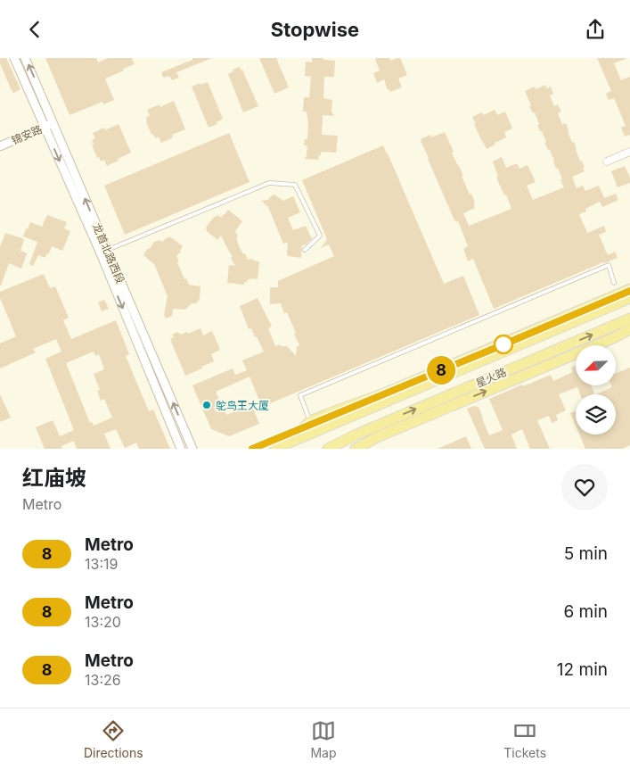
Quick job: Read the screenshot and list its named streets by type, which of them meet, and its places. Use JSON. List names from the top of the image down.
{
  "streets": {
    "main road": ["星火路"],
    "street": ["锦安路", "龙首北路西段"]
  },
  "crossings": [
    ["锦安路", "龙首北路西段"]
  ],
  "places": ["鸵鸟王大厦"],
  "lines": ["metro line 8"],
  "north": "bottom left",
  "page": {
    "header": "Stopwise",
    "on_map": "8",
    "heading": ["红庙坡", "Metro"],
    "list": [
      {
        "mark": "8",
        "name": "Metro",
        "note": "13:19",
        "value": "5 min"
      },
      {
        "mark": "8",
        "name": "Metro",
        "note": "13:20",
        "value": "6 min"
      },
      {
        "mark": "8",
        "name": "Metro",
        "note": "13:26",
        "value": "12 min"
      }
    ],
    "tabs": ["Directions", "Map", "Tickets"]
  }
}
